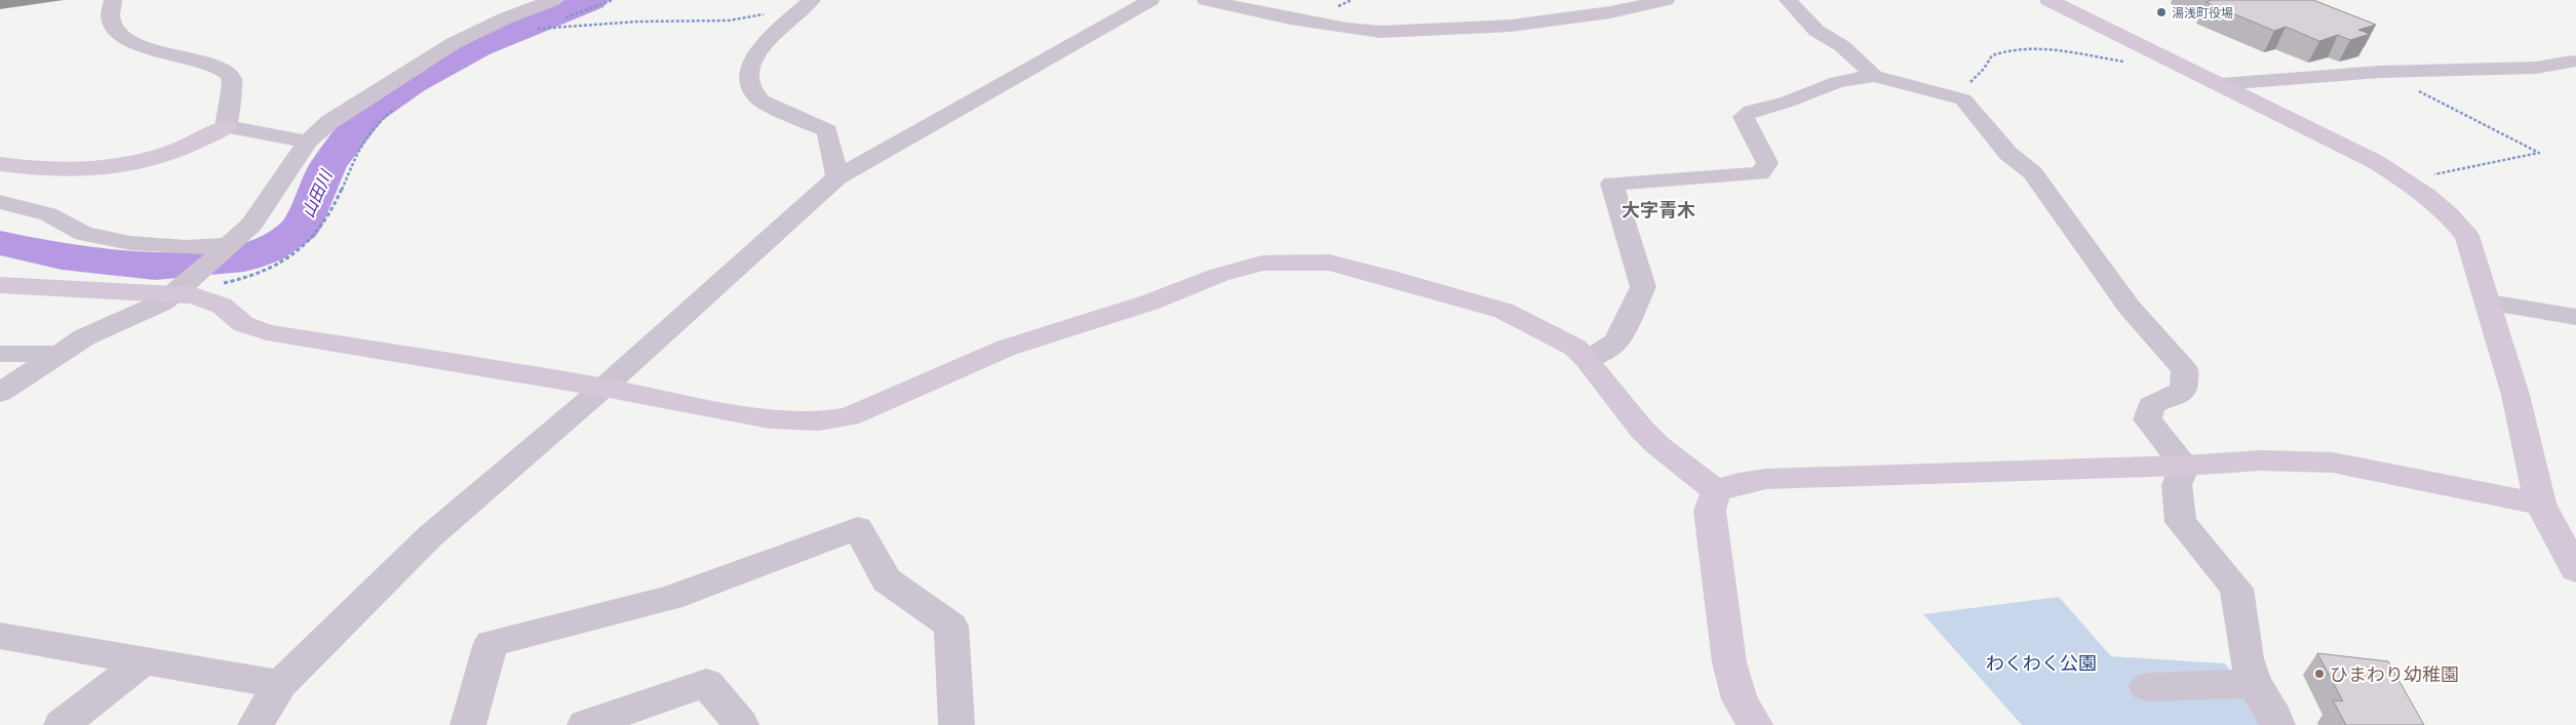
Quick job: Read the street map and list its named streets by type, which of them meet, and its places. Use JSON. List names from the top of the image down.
{
  "districts": ["大字青木"],
  "water": ["山田川"],
  "parks": ["わくわく公園"],
  "places": ["湯浅町役場", "ひまわり幼稚園"]
}
